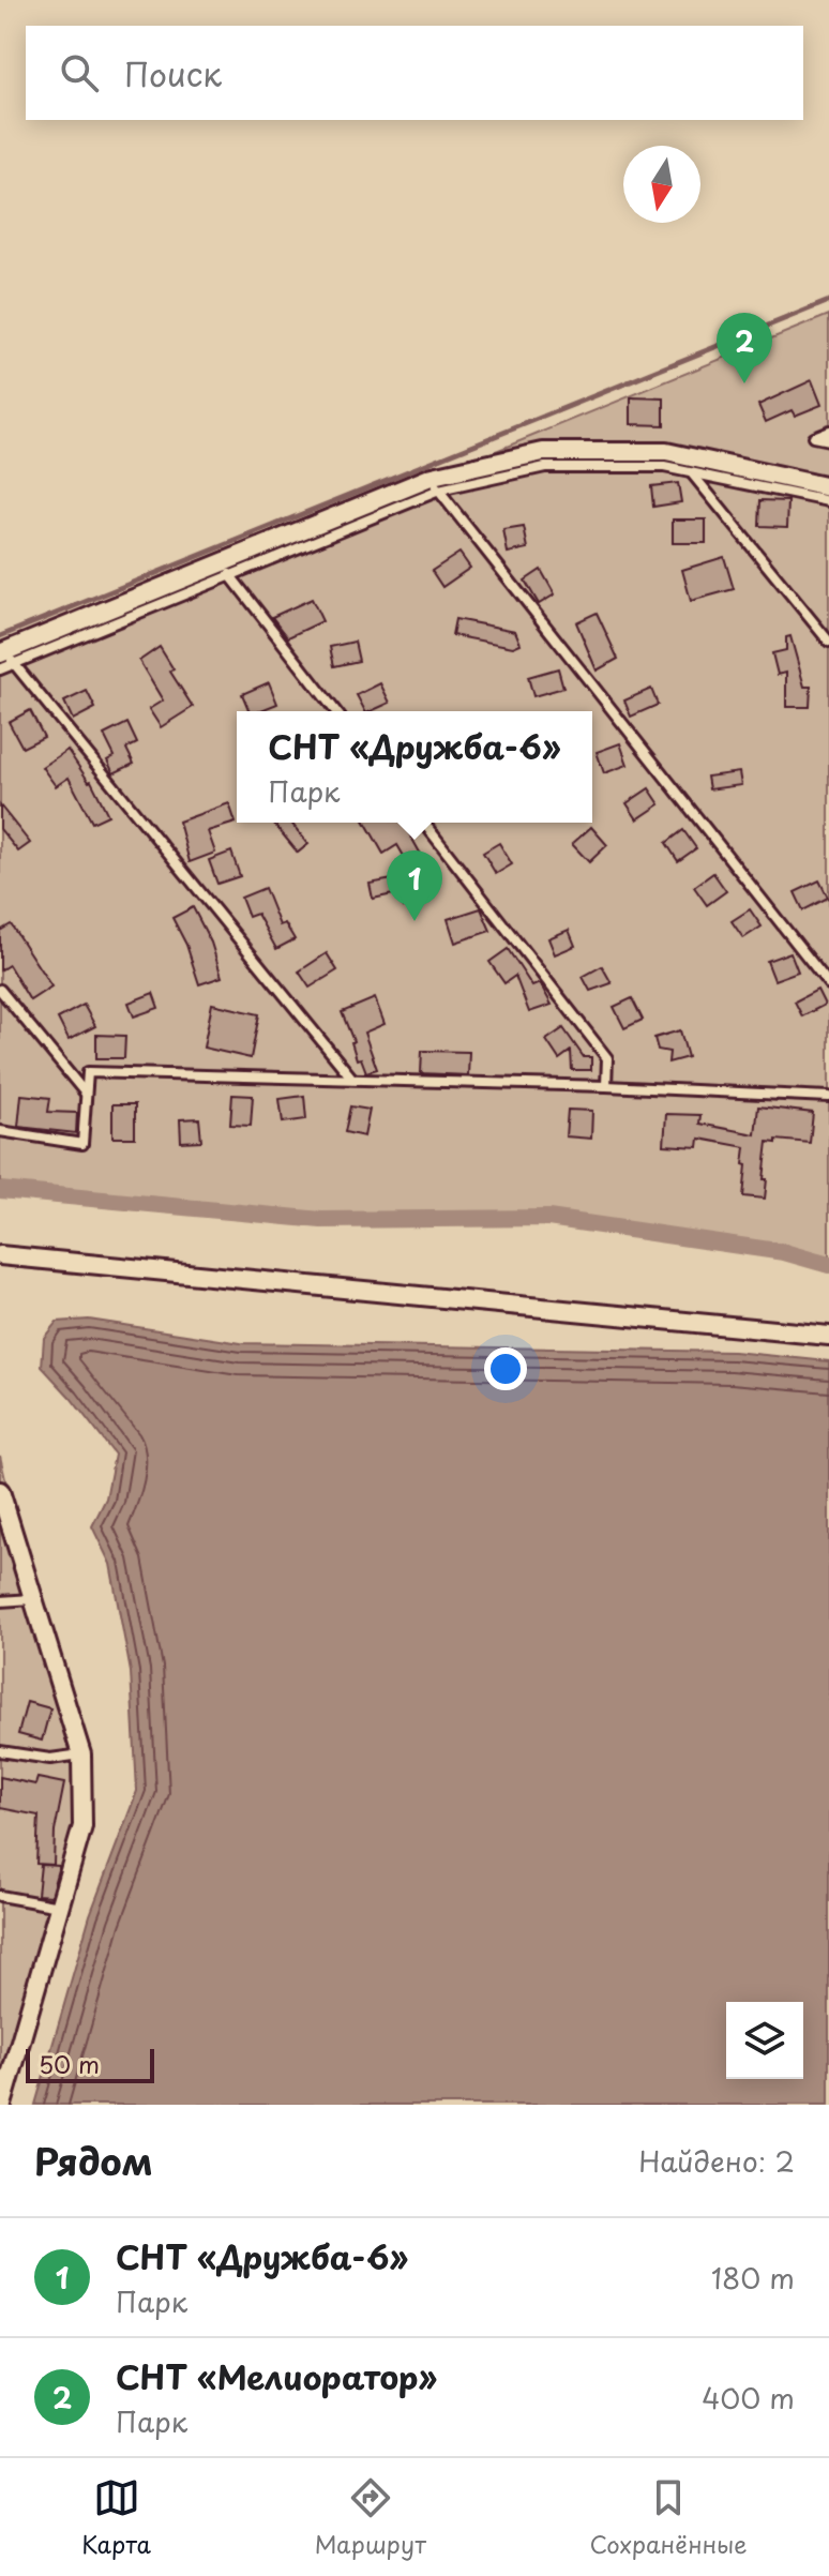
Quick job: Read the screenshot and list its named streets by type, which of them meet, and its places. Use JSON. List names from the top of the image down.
{
  "scale_bar": "50 m",
  "north": "bottom",
  "page": {
    "search": "Поиск",
    "pins": ["2", "1"],
    "popup": ["СНТ «Дружба-6»", "Парк"],
    "scale": "50 m",
    "heading": ["Рядом", "Найдено: 2"],
    "list": [
      {
        "mark": "1",
        "name": "СНТ «Дружба-6»",
        "note": "Парк",
        "value": "180 m"
      },
      {
        "mark": "2",
        "name": "СНТ «Мелиоратор»",
        "note": "Парк",
        "value": "400 m"
      }
    ],
    "nav": ["Карта", "Маршрут", "Сохранённые"]
  }
}
